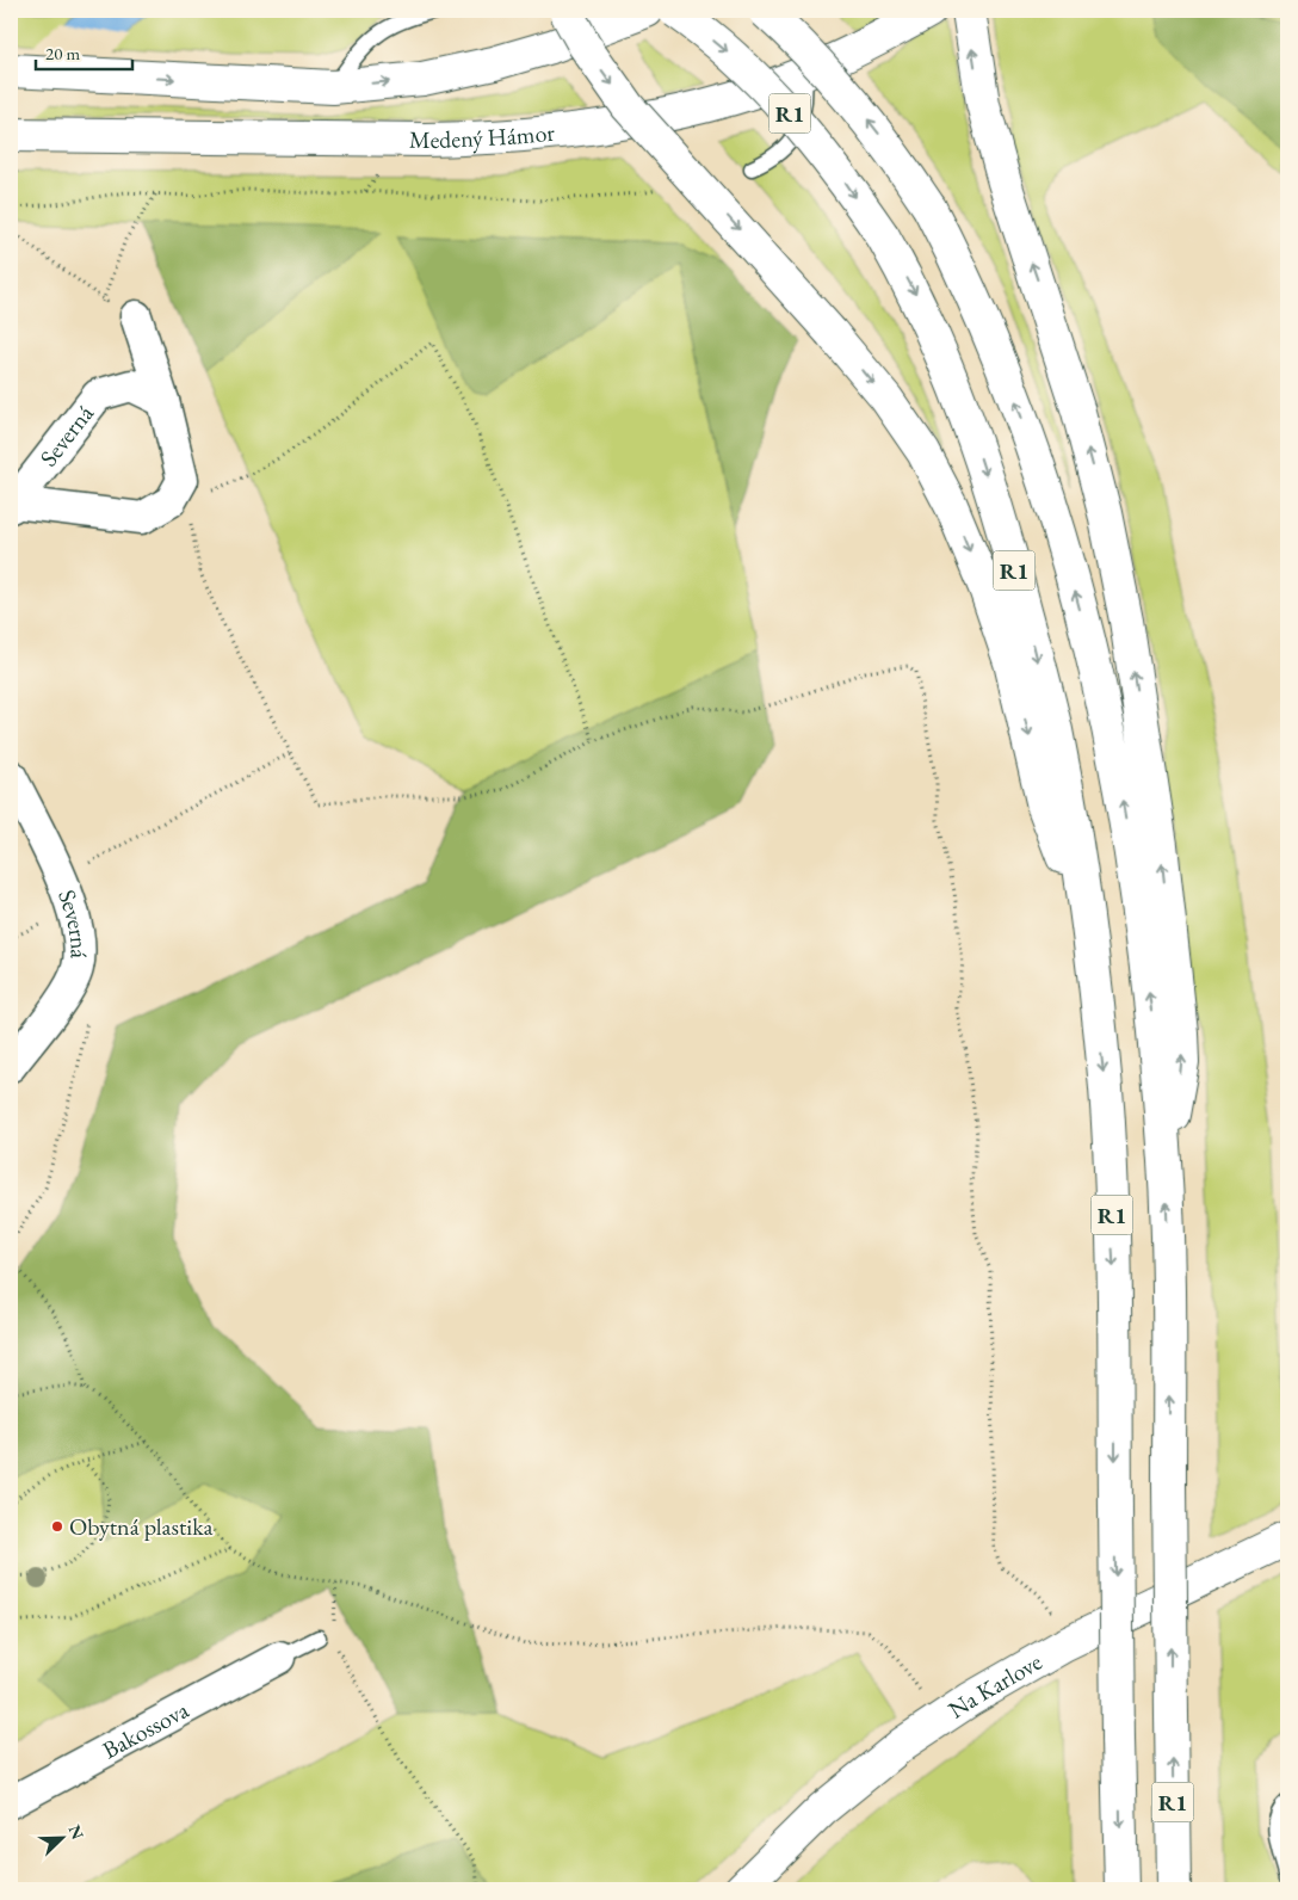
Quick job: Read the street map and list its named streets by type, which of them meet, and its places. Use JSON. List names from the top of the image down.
{
  "streets": {
    "main road": ["R1", "Medený Hámor", "Na Karlove"],
    "street": ["Severná", "Bakossova"]
  },
  "places": ["Obytná plastika"],
  "scale_bar": "20 m",
  "north": "top right"
}
